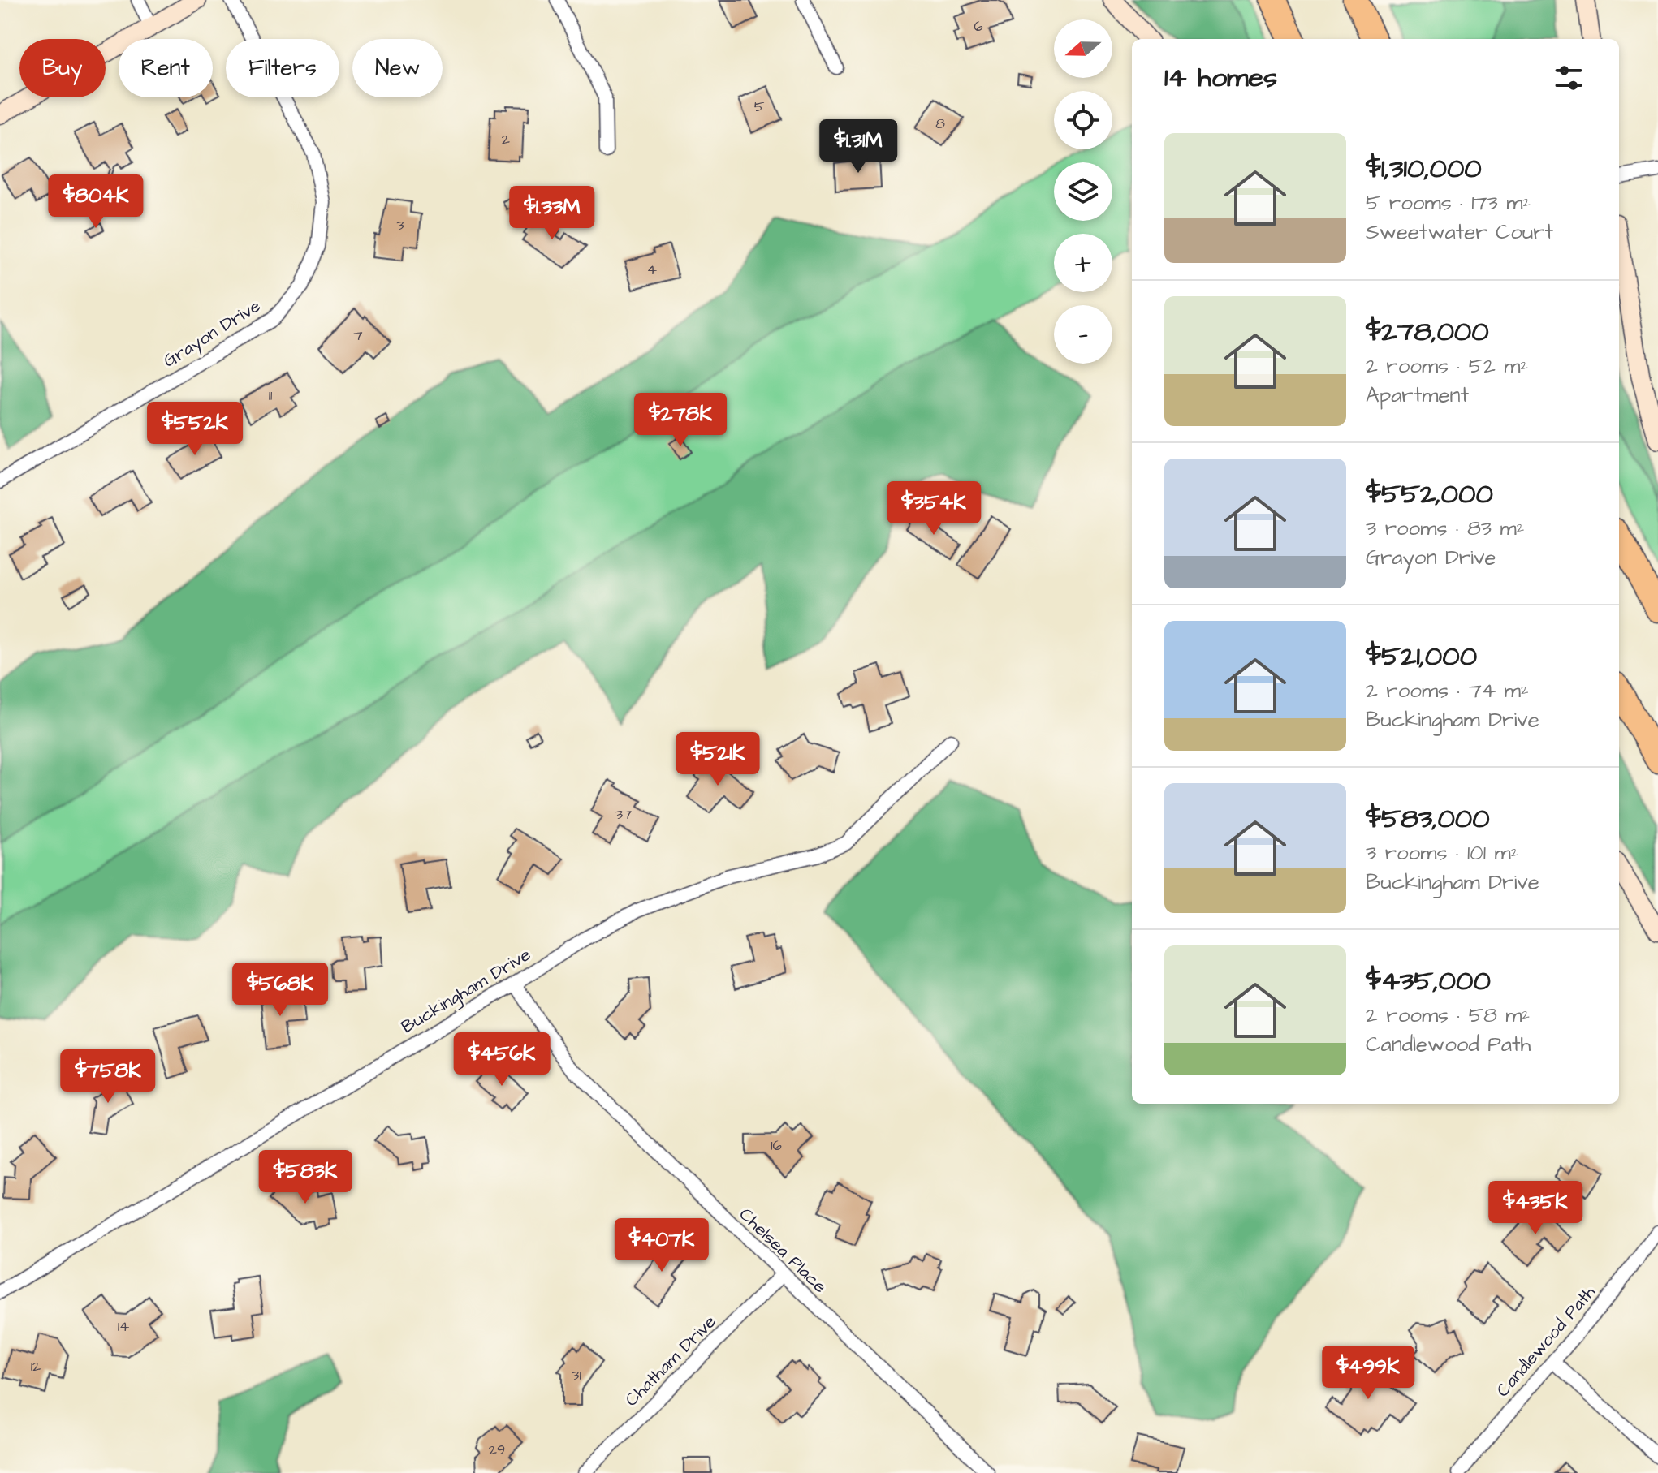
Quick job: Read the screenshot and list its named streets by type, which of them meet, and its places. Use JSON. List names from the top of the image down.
{
  "streets": {
    "street": [
      "Grayon Drive",
      "Buckingham Drive",
      "Chelsea Place",
      "Candlewood Path",
      "Chatham Drive"
    ]
  },
  "crossings": [
    ["Buckingham Drive", "Chelsea Place"],
    ["Chelsea Place", "Chatham Drive"]
  ],
  "house_numbers": [
    "6",
    "5",
    "8",
    "2",
    "3",
    "4",
    "7",
    "11",
    "37",
    "16",
    "14",
    "12",
    "31",
    "29"
  ],
  "north": "left",
  "page": {
    "map_buttons": ["+", "−"],
    "chip": [
      "Buy",
      "Rent",
      "Filters",
      "New"
    ],
    "heading": "14 homes",
    "list": [
      {
        "name": "$1,310,000",
        "note": "5 rooms · 173 m² · Sweetwater Court"
      },
      {
        "name": "$278,000",
        "note": "2 rooms · 52 m² · Apartment"
      },
      {
        "name": "$552,000",
        "note": "3 rooms · 83 m² · Grayon Drive"
      },
      {
        "name": "$521,000",
        "note": "2 rooms · 74 m² · Buckingham Drive"
      },
      {
        "name": "$583,000",
        "note": "3 rooms · 101 m² · Buckingham Drive"
      },
      {
        "name": "$435,000",
        "note": "2 rooms · 58 m² · Candlewood Path"
      }
    ],
    "price": [
      "$1.31M",
      "$804K",
      "$1.33M",
      "$278K",
      "$552K",
      "$354K",
      "$521K",
      "$568K",
      "$456K",
      "$758K",
      "$583K",
      "$435K",
      "$407K",
      "$499K"
    ]
  }
}
